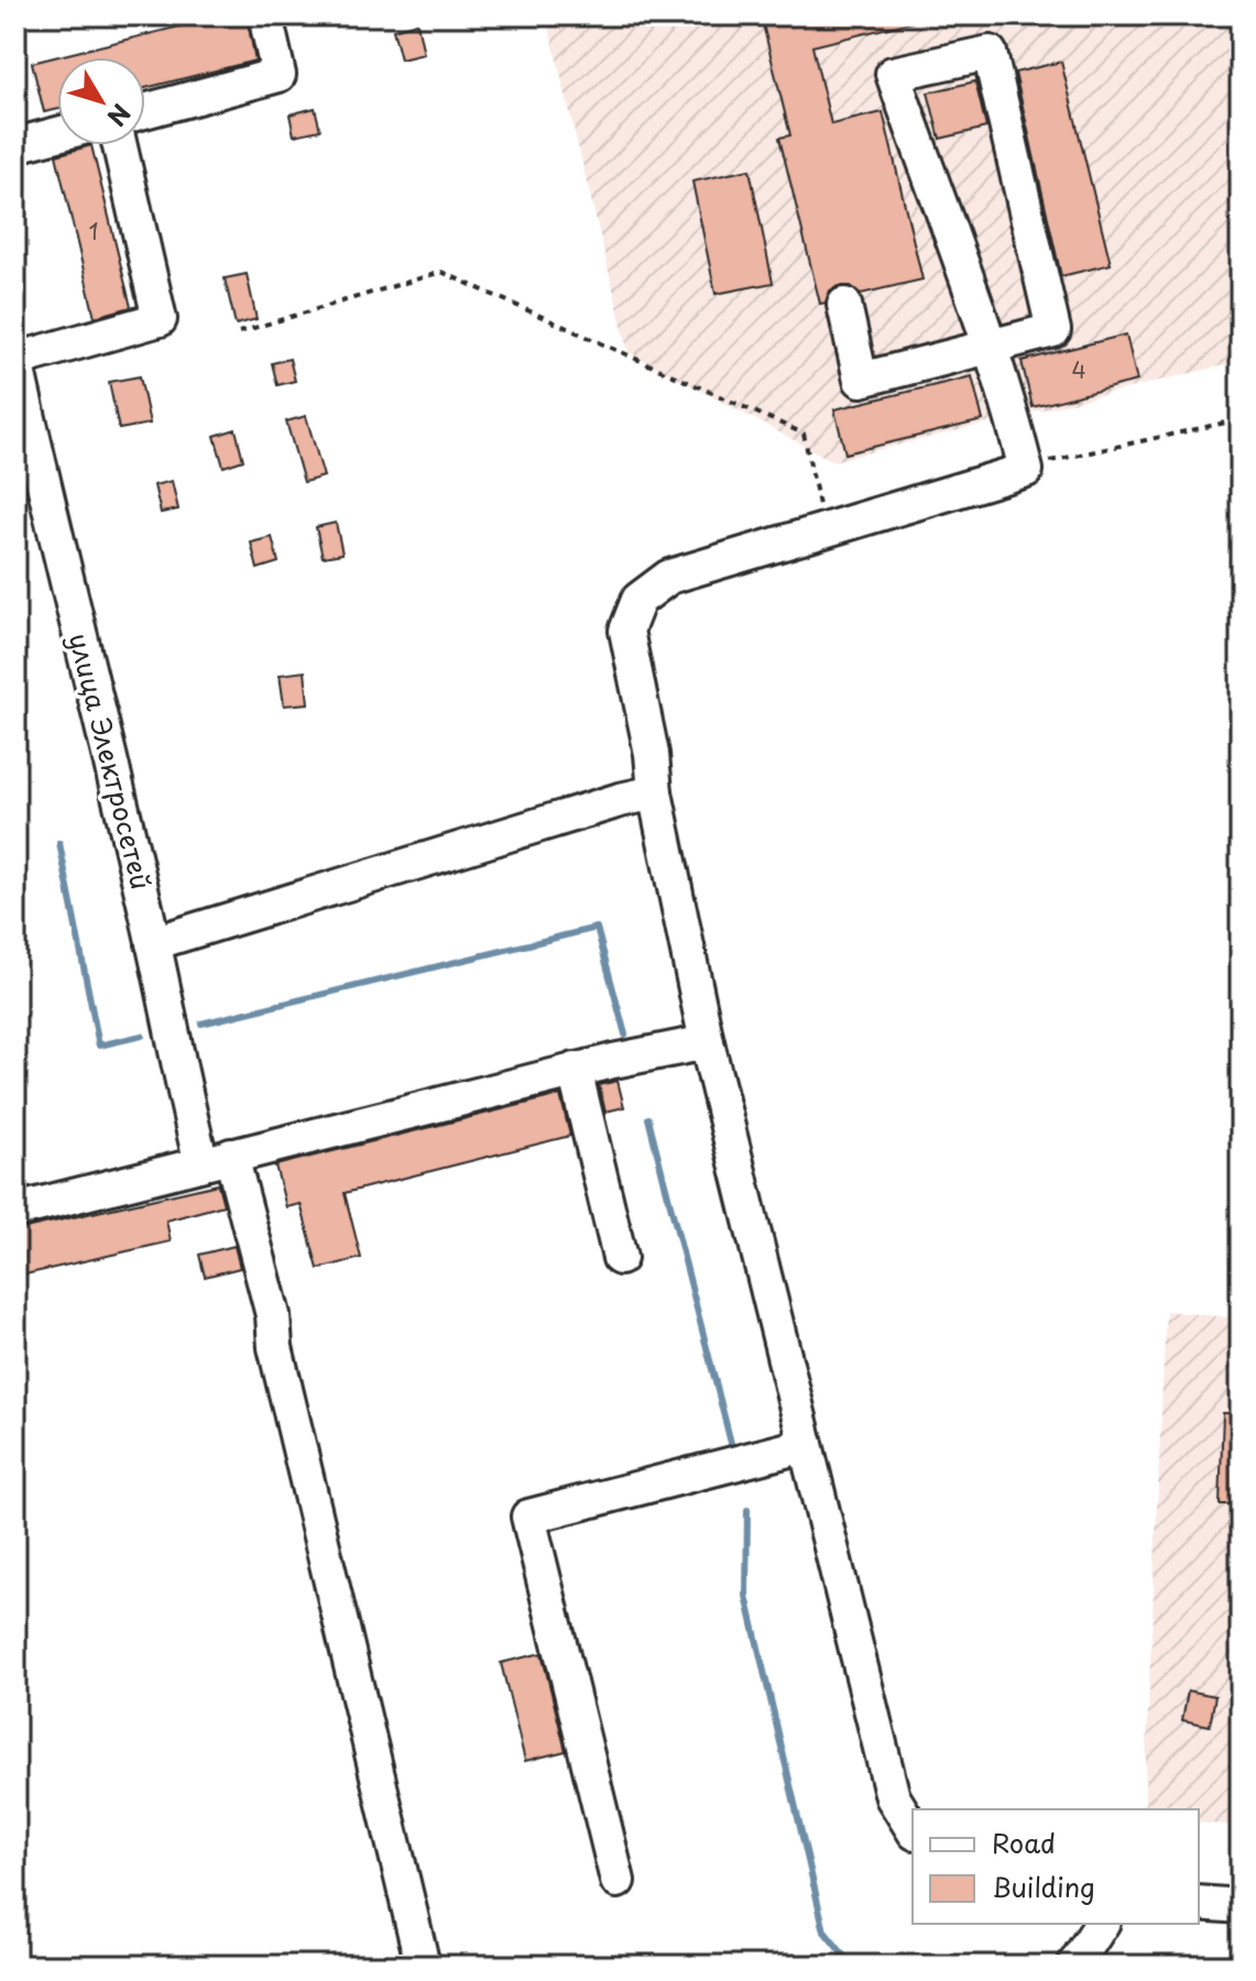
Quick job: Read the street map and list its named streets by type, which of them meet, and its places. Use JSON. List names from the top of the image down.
{
  "streets": {
    "street": ["улица Электросетей"]
  },
  "house_numbers": ["1", "4"],
  "legend": ["Road", "Building"],
  "north": "bottom right"
}
